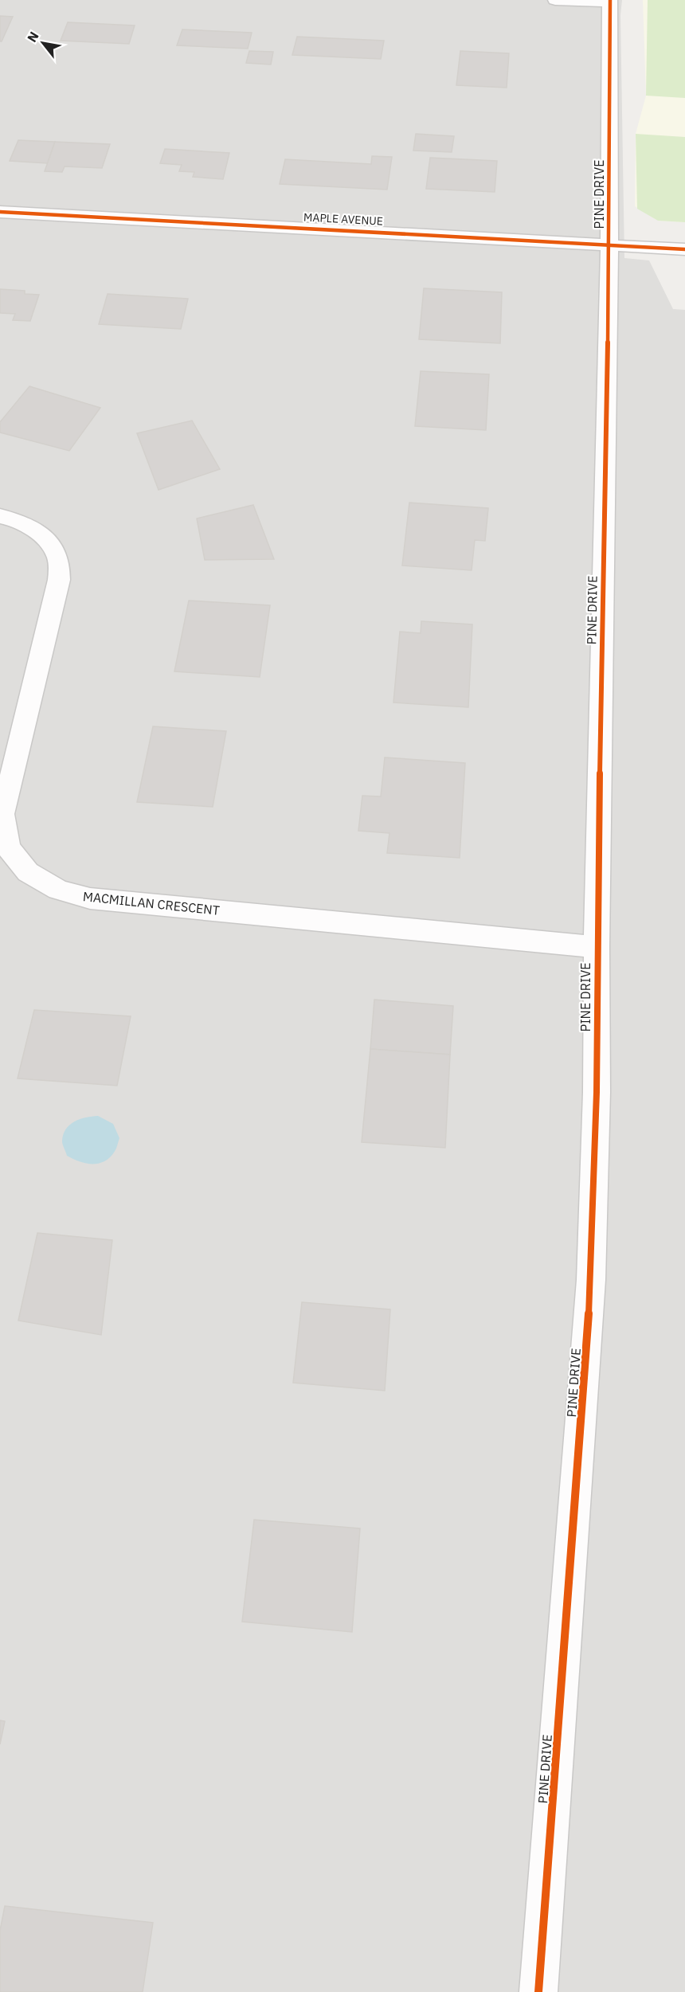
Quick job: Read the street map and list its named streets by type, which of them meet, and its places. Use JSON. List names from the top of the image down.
{
  "streets": {
    "street": ["PINE DRIVE", "MAPLE AVENUE", "MACMILLAN CRESCENT"]
  },
  "crossings": [
    ["PINE DRIVE", "MAPLE AVENUE"],
    ["PINE DRIVE", "MACMILLAN CRESCENT"]
  ],
  "north": "top left"
}
